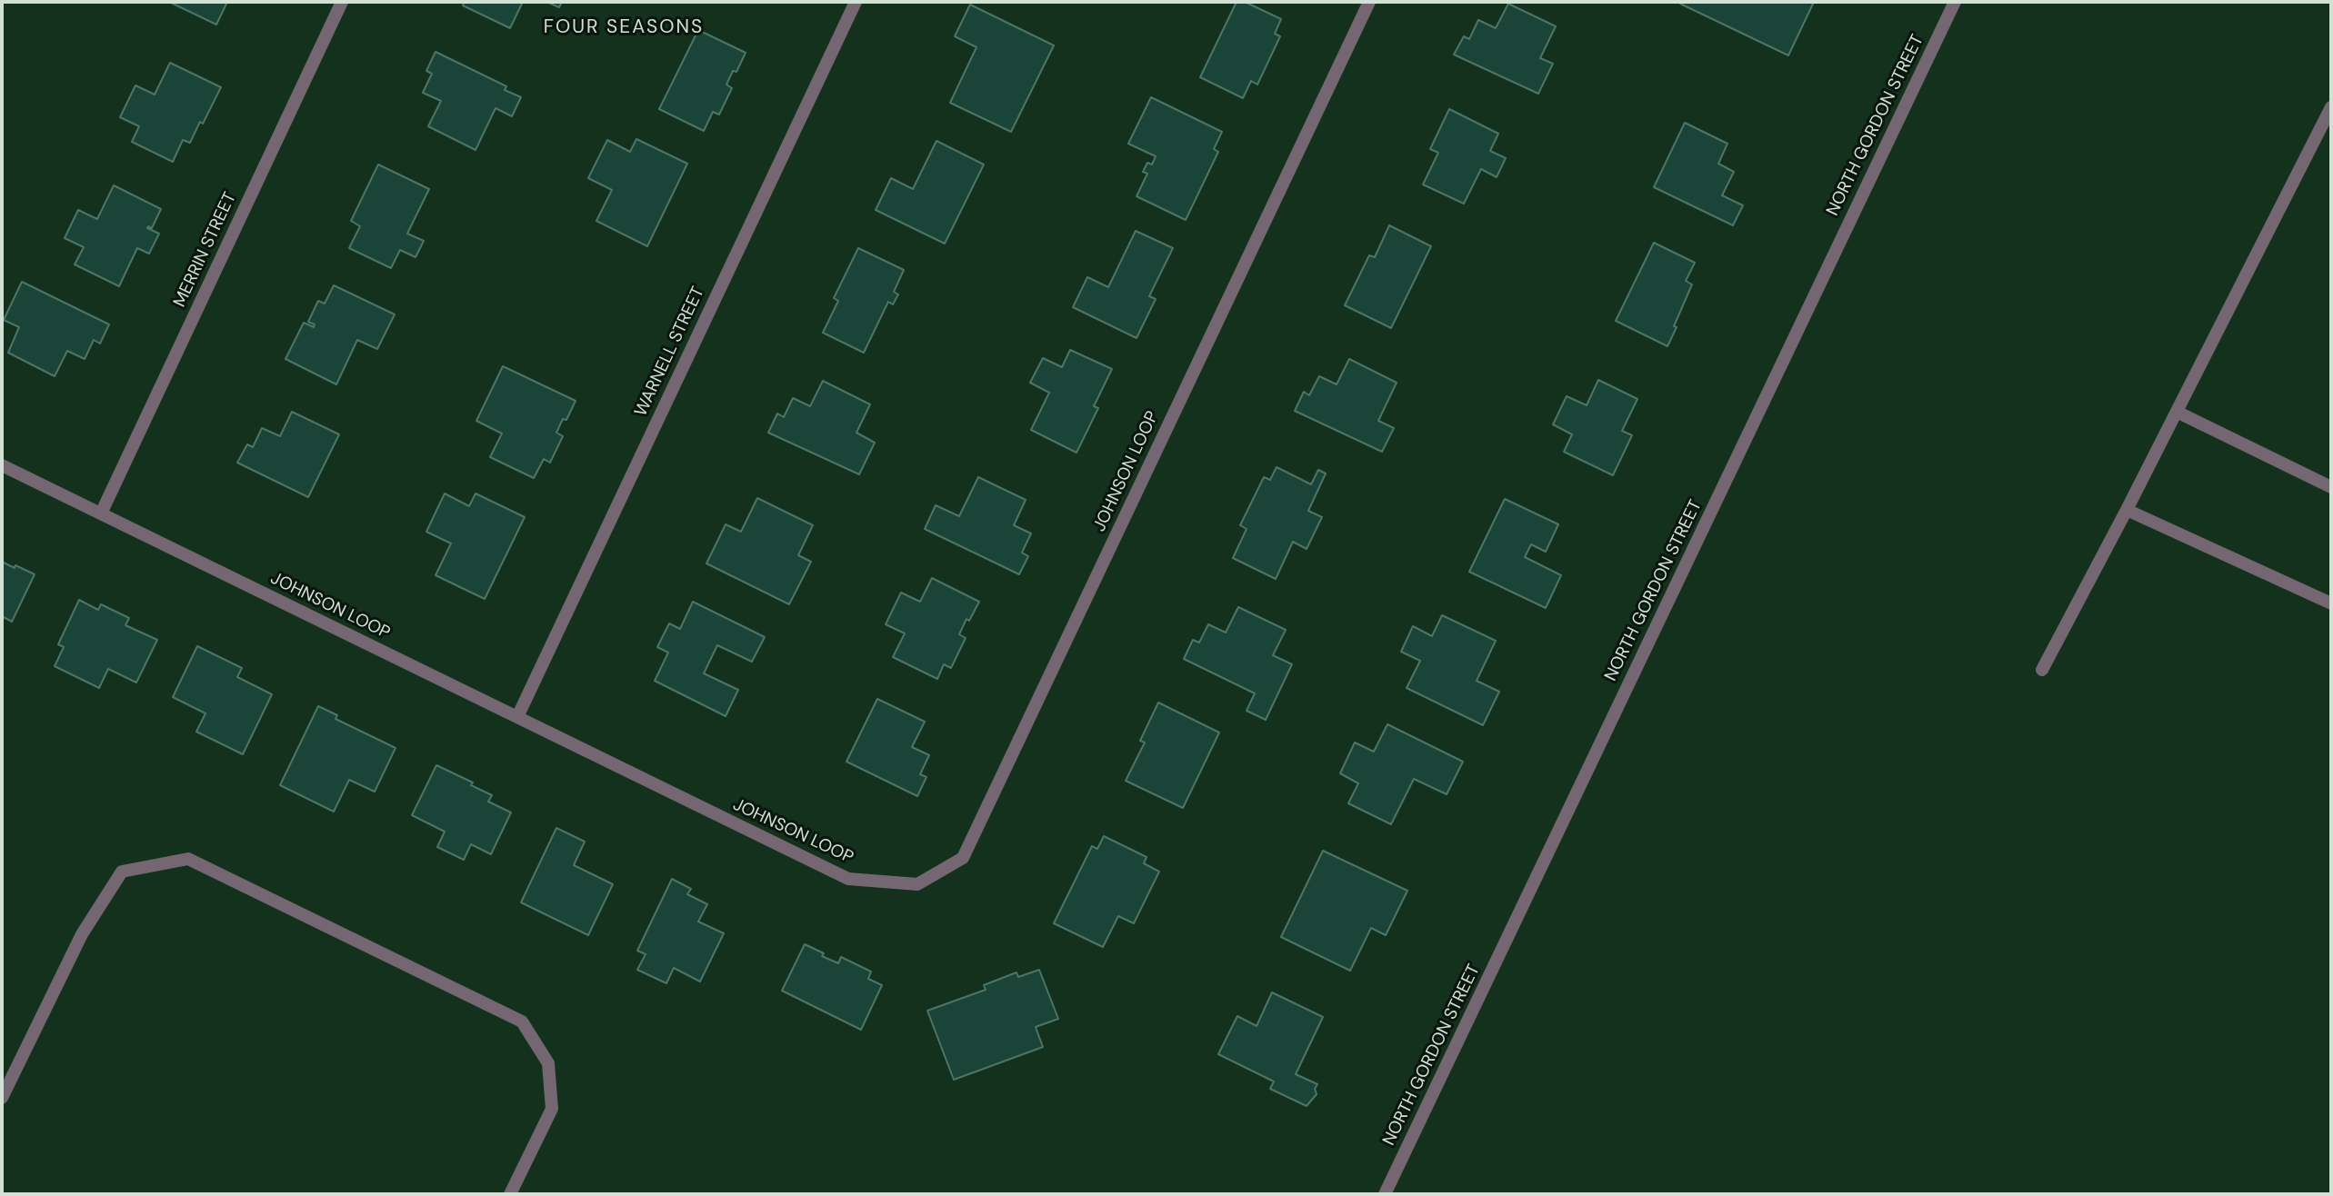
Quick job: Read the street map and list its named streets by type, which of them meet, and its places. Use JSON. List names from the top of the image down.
{
  "streets": {
    "street": [
      "NORTH GORDON STREET",
      "MERRIN STREET",
      "WARNELL STREET",
      "JOHNSON LOOP"
    ]
  },
  "crossings": [
    ["MERRIN STREET", "JOHNSON LOOP"],
    ["WARNELL STREET", "JOHNSON LOOP"]
  ],
  "districts": ["FOUR SEASONS"]
}
